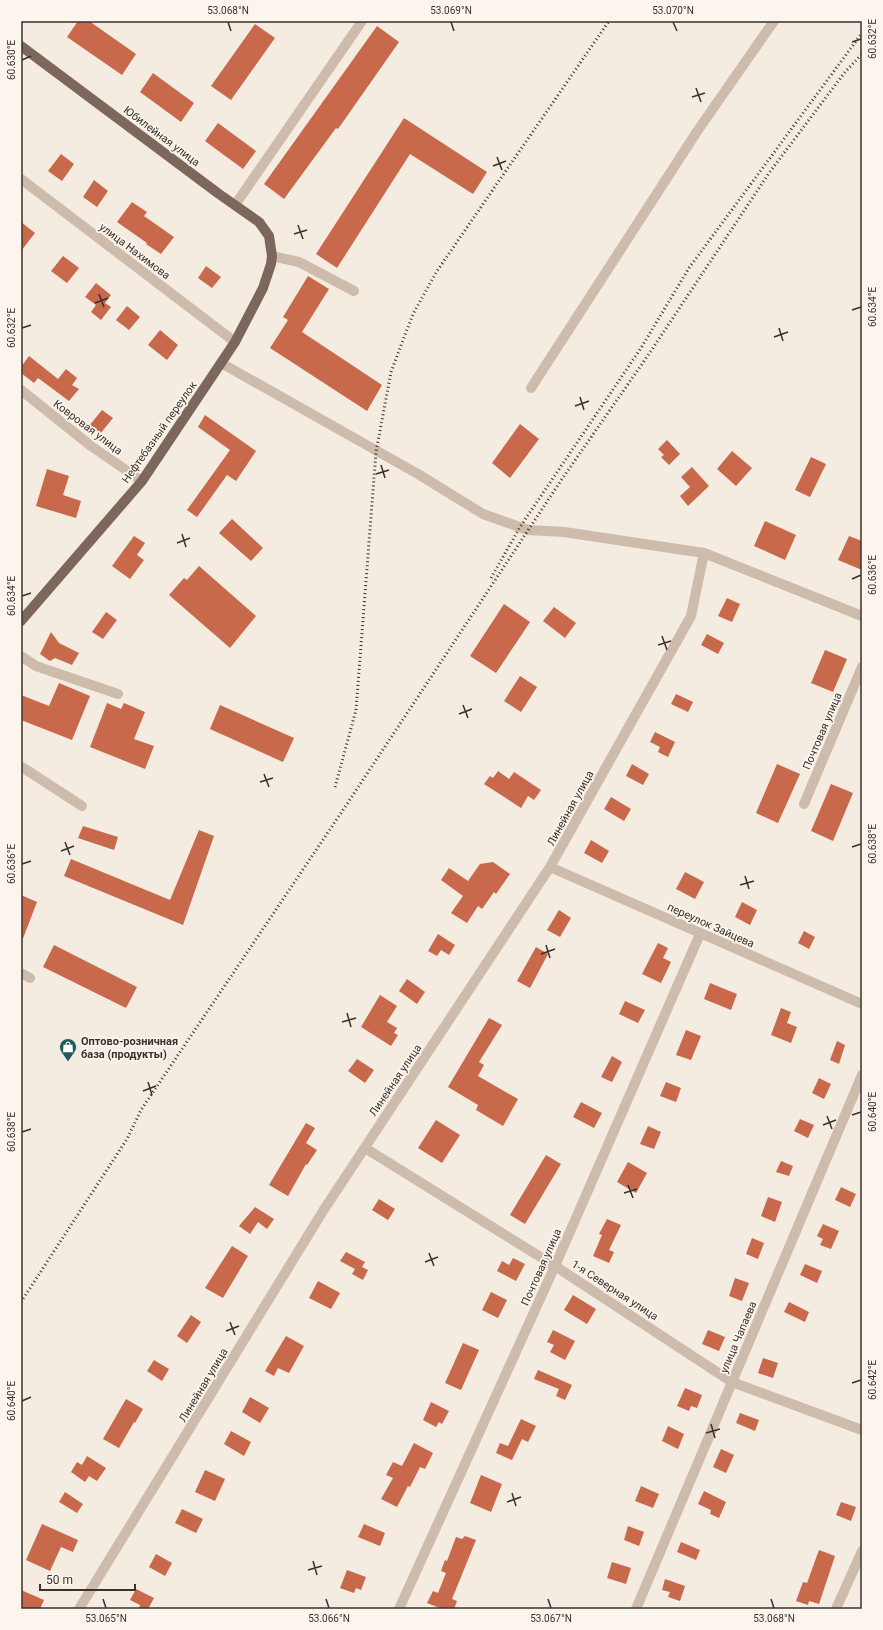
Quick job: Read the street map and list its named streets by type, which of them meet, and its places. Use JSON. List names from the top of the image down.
{
  "streets": {
    "main road": ["Юбилейная улица", "Нефтебазный переулок"],
    "street": [
      "улица Нахимова",
      "Ковровая улица",
      "Почтовая улица",
      "Линейная улица",
      "переулок Зайцева",
      "1-я Северная улица",
      "улица Чапаева"
    ]
  },
  "crossings": [
    ["Юбилейная улица", "Нефтебазный переулок"],
    ["улица Нахимова", "Нефтебазный переулок"],
    ["Ковровая улица", "Нефтебазный переулок"],
    ["Почтовая улица", "переулок Зайцева"],
    ["Почтовая улица", "1-я Северная улица"],
    ["Линейная улица", "переулок Зайцева"],
    ["Линейная улица", "1-я Северная улица"],
    ["1-я Северная улица", "улица Чапаева"]
  ],
  "places": {
    "shop": ["Оптово-розничная база (продукты)"]
  },
  "scale_bar": "50 m",
  "coordinates": [
    "53.068°N",
    "53.069°N",
    "53.070°N",
    "60.632°E",
    "60.630°E",
    "60.634°E",
    "60.636°E",
    "60.638°E",
    "60.640°E",
    "60.642°E",
    "53.065°N",
    "53.066°N",
    "53.067°N"
  ]
}
